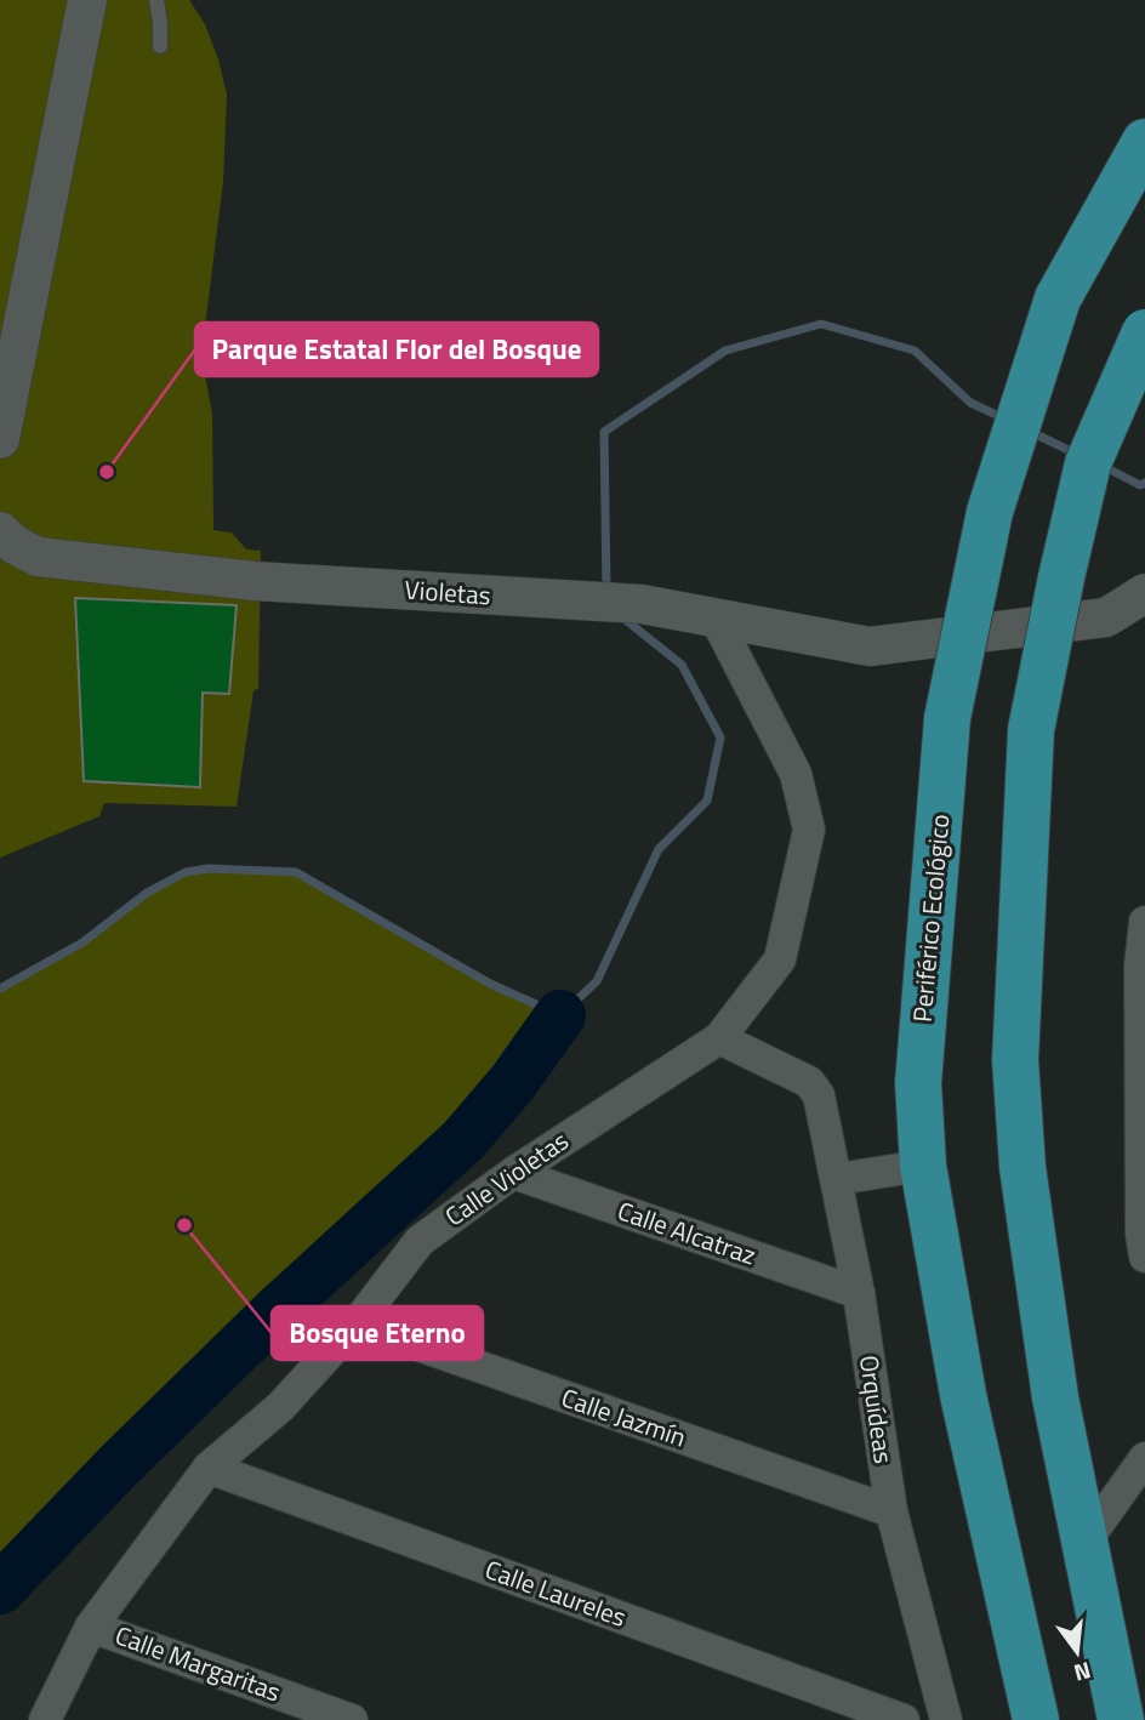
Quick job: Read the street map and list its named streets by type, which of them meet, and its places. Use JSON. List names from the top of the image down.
{
  "streets": {
    "highway": ["Periférico Ecológico"],
    "street": [
      "Violetas",
      "Calle Violetas",
      "Calle Alcatraz",
      "Orquídeas",
      "Calle Jazmín",
      "Calle Laureles",
      "Calle Margaritas"
    ]
  },
  "crossings": [
    ["Violetas", "Calle Violetas"],
    ["Calle Violetas", "Calle Alcatraz"],
    ["Calle Violetas", "Orquídeas"],
    ["Calle Violetas", "Calle Jazmín"],
    ["Calle Violetas", "Calle Laureles"],
    ["Calle Violetas", "Calle Margaritas"],
    ["Calle Alcatraz", "Orquídeas"],
    ["Orquídeas", "Calle Jazmín"]
  ],
  "places": ["Parque Estatal Flor del Bosque", "Bosque Eterno"],
  "north": "bottom"
}
